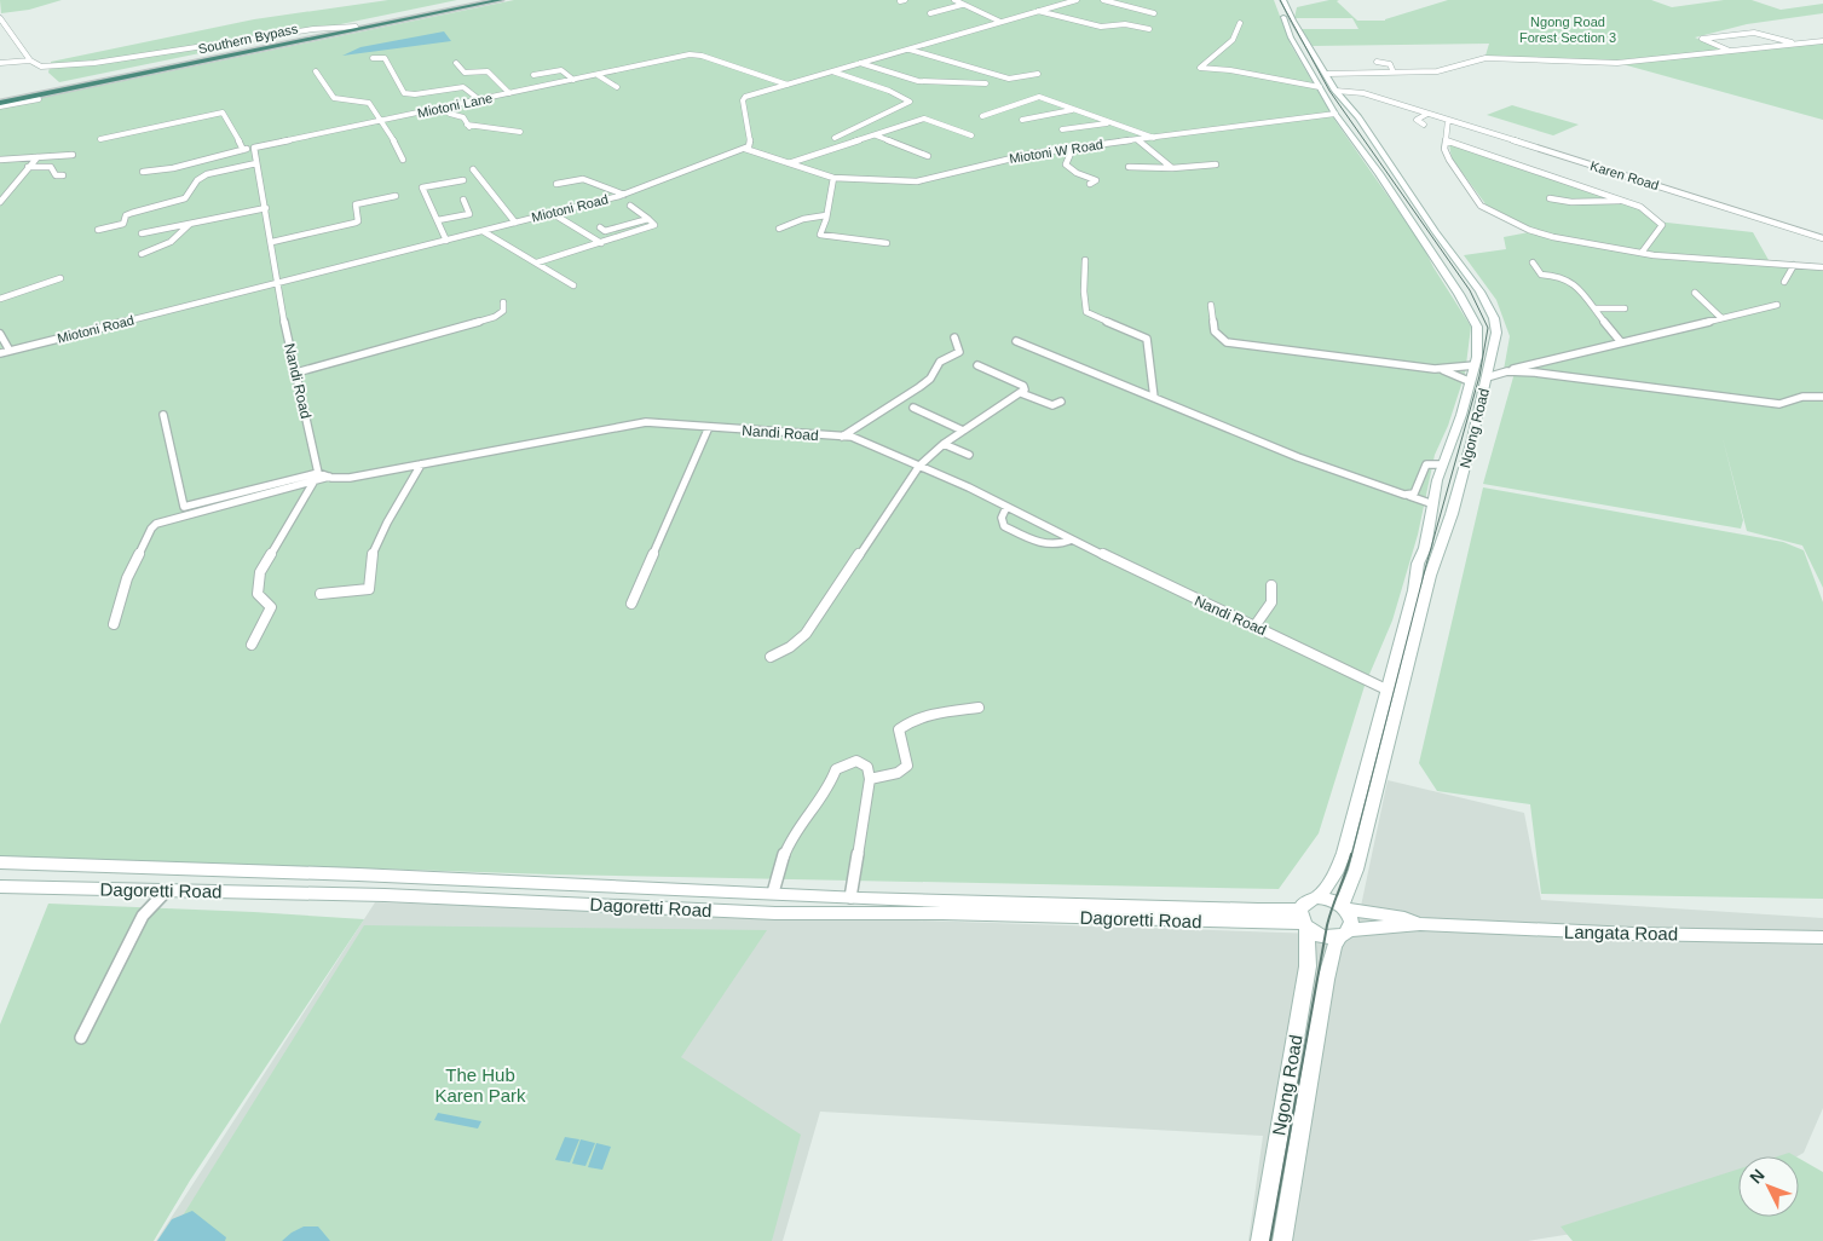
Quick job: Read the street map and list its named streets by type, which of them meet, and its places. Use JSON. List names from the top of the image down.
{
  "streets": {
    "highway": ["Southern Bypass"],
    "main road": ["Ngong Road", "Dagoretti Road", "Langata Road"],
    "street": [
      "Miotoni Lane",
      "Miotoni W Road",
      "Karen Road",
      "Miotoni Road",
      "Nandi Road"
    ]
  },
  "crossings": [
    ["Miotoni W Road", "Miotoni Road"],
    ["Miotoni W Road", "Ngong Road"],
    ["Karen Road", "Ngong Road"],
    ["Miotoni Road", "Nandi Road"],
    ["Nandi Road", "Ngong Road"],
    ["Ngong Road", "Dagoretti Road"]
  ],
  "parks": ["Ngong Road Forest Section 3", "The Hub Karen Park"],
  "north": "top left"
}
